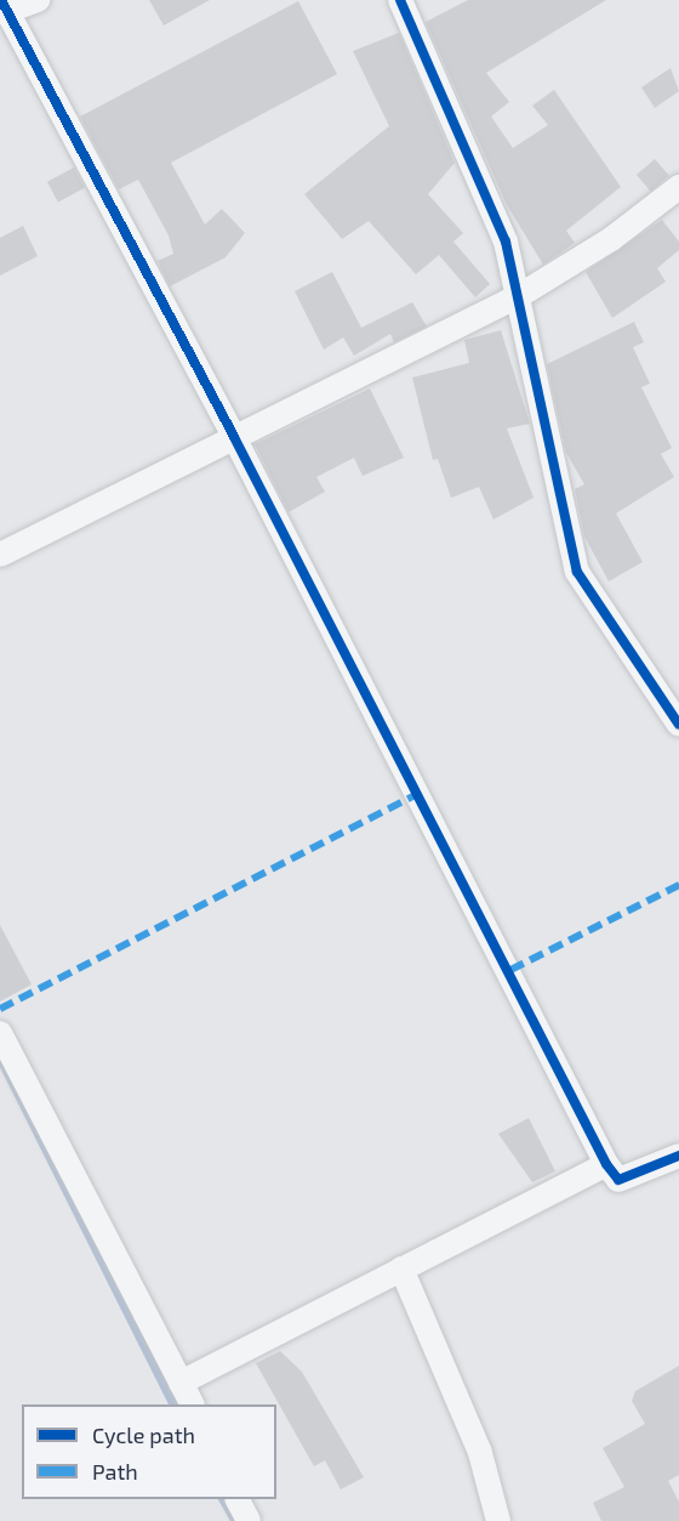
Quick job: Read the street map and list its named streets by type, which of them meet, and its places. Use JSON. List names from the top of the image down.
{
  "legend": ["Cycle path", "Path"]
}
